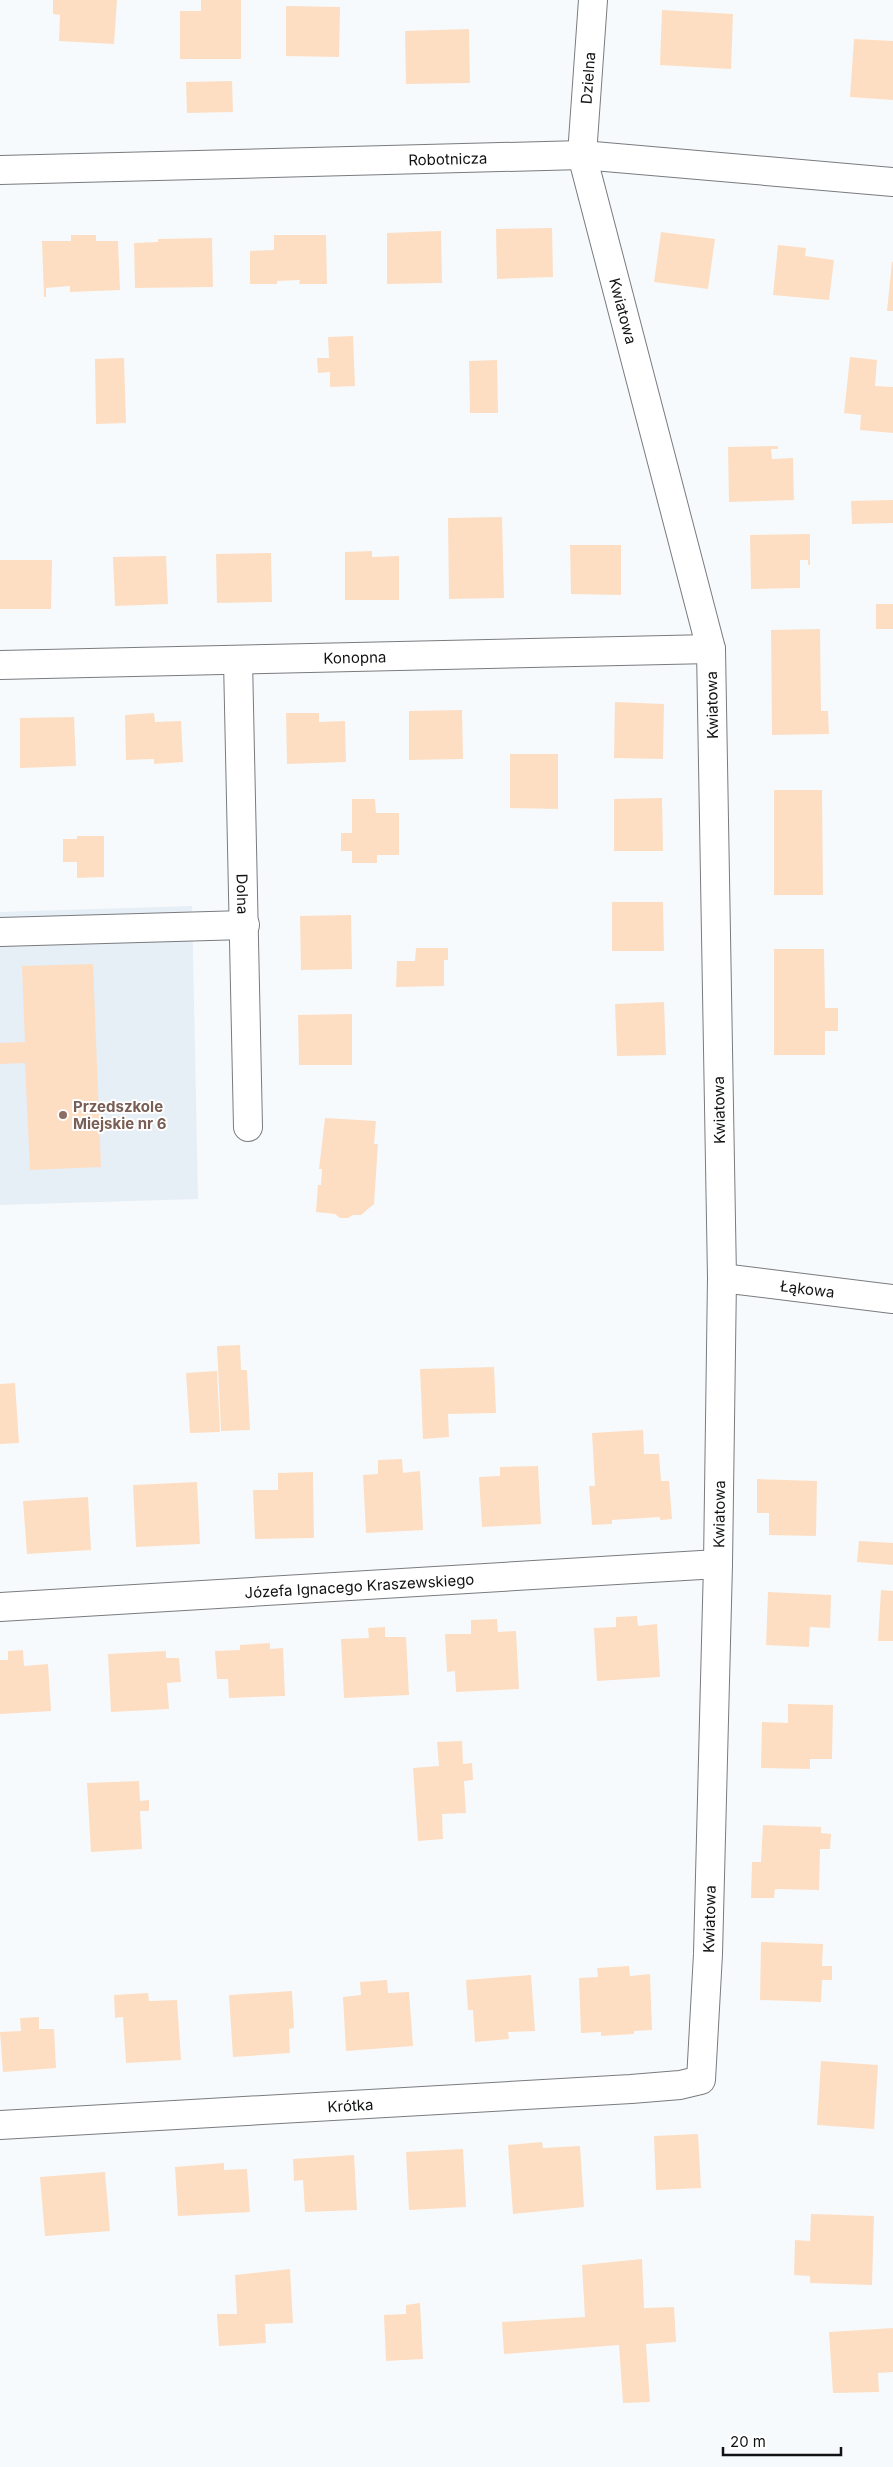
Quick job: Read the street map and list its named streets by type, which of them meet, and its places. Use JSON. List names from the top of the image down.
{
  "streets": {
    "street": [
      "Dzielna",
      "Robotnicza",
      "Kwiatowa",
      "Konopna",
      "Dolna",
      "Łąkowa",
      "Józefa Ignacego Kraszewskiego",
      "Krótka"
    ]
  },
  "crossings": [
    ["Dzielna", "Robotnicza"],
    ["Dzielna", "Kwiatowa"],
    ["Robotnicza", "Kwiatowa"],
    ["Kwiatowa", "Konopna"],
    ["Kwiatowa", "Łąkowa"],
    ["Kwiatowa", "Józefa Ignacego Kraszewskiego"],
    ["Kwiatowa", "Krótka"],
    ["Konopna", "Dolna"]
  ],
  "places": ["Przedszkole Miejskie nr 6"],
  "scale_bar": "20 m"
}
